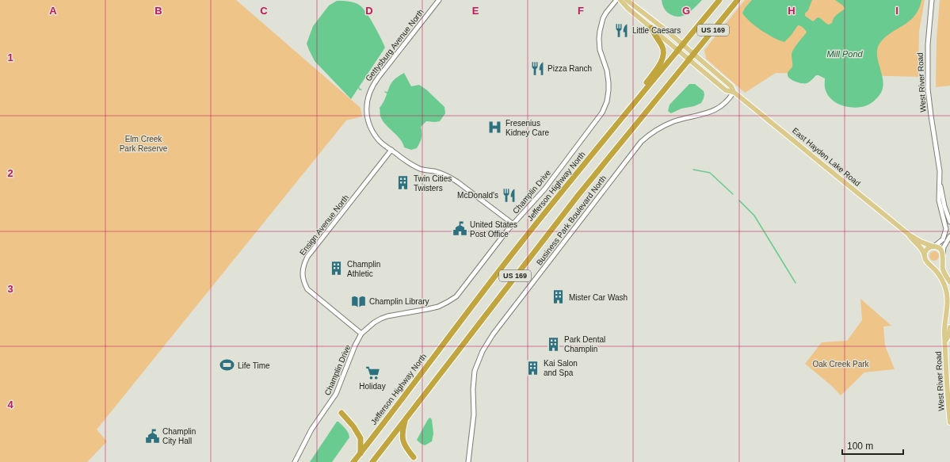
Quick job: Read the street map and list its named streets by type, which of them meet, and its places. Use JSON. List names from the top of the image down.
{
  "streets": {
    "highway": ["US 169", "Jefferson Highway North"],
    "main road": ["West River Road", "East Hayden Lake Road"],
    "street": [
      "Gettysburg Avenue North",
      "Champlin Drive",
      "Business Park Boulevard North",
      "Ensign Avenue North"
    ]
  },
  "crossings": [
    ["US 169", "East Hayden Lake Road"],
    ["Gettysburg Avenue North", "Champlin Drive"],
    ["Gettysburg Avenue North", "Ensign Avenue North"],
    ["West River Road", "East Hayden Lake Road"],
    ["East Hayden Lake Road", "Jefferson Highway North"],
    ["East Hayden Lake Road", "Business Park Boulevard North"],
    ["Champlin Drive", "Ensign Avenue North"]
  ],
  "water": ["Mill Pond"],
  "parks": ["Elm Creek Park Reserve", "Oak Creek Park"],
  "places": {
    "restaurant": ["Little Caesars", "Pizza Ranch", "McDonald's"],
    "hospital": ["Fresenius Kidney Care"],
    "building": [
      "Twin Cities Twisters",
      "Champlin Athletic",
      "Mister Car Wash",
      "Park Dental Champlin",
      "Kai Salon and Spa"
    ],
    "public building": ["United States Post Office", "Champlin City Hall"],
    "library": ["Champlin Library"],
    "sports": ["Life Time"],
    "supermarket": ["Holiday"]
  },
  "scale_bar": "100 m",
  "grid": {
    "columns": [
      "A",
      "B",
      "C",
      "D",
      "E",
      "F",
      "G",
      "H",
      "I"
    ],
    "rows": [
      "1",
      "2",
      "3",
      "4"
    ]
  }
}
